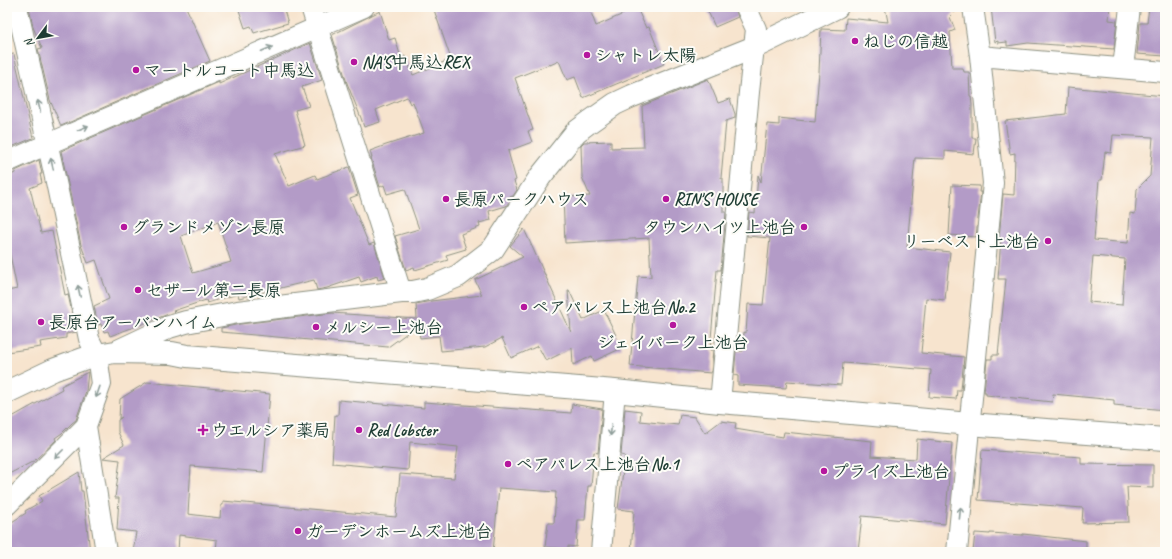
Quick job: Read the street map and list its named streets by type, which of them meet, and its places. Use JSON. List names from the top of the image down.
{
  "places": {
    "other": [
      "ねじの信越",
      "シャトレ太陽",
      "NA'S中馬込REX",
      "マートルコート中馬込",
      "長原パークハウス",
      "RIN'S HOUSE",
      "グランドメゾン長原",
      "タウンハイツ上池台",
      "リーベスト上池台",
      "セザール第二長原",
      "ペアパレス上池台No.2",
      "長原台アーバンハイム",
      "ジェイパーク上池台",
      "メルシー上池台",
      "Red Lobster",
      "ペアパレス上池台No.1",
      "プライズ上池台",
      "ガーデンホームズ上池台"
    ],
    "health": ["ウエルシア薬局"]
  },
  "north": "bottom left"
}
